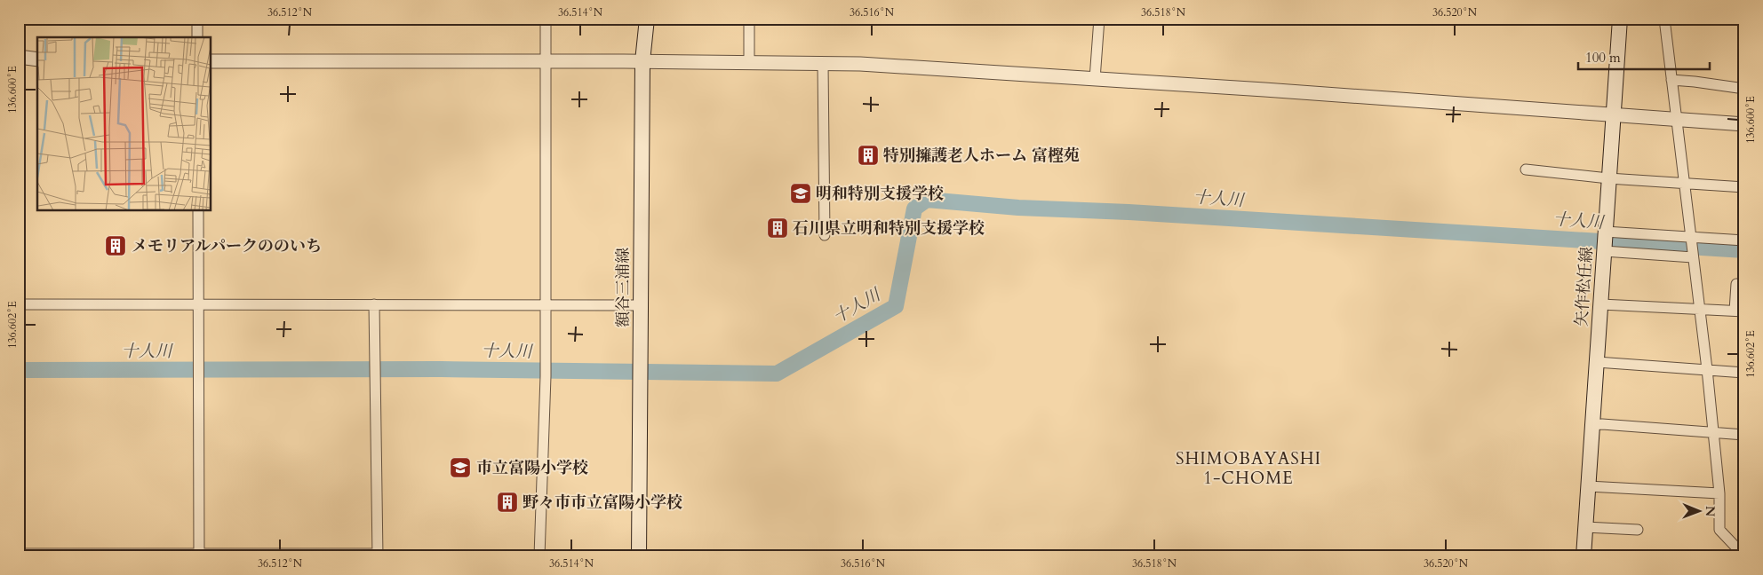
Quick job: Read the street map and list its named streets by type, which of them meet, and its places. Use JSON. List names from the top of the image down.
{
  "streets": {
    "main road": ["矢作松任線", "額谷三浦線"]
  },
  "districts": ["SHIMOBAYASHI 1-CHOME"],
  "water": ["十人川"],
  "places": {
    "building": [
      "特別擁護老人ホーム 富樫苑",
      "石川県立明和特別支援学校",
      "メモリアルパークののいち",
      "野々市市立富陽小学校"
    ],
    "school or university": ["明和特別支援学校", "市立富陽小学校"]
  },
  "scale_bar": "100 m",
  "north": "right",
  "coordinates": [
    "36.512°N",
    "36.514°N",
    "36.516°N",
    "36.518°N",
    "36.520°N",
    "136.600°E",
    "136.602°E"
  ]
}
